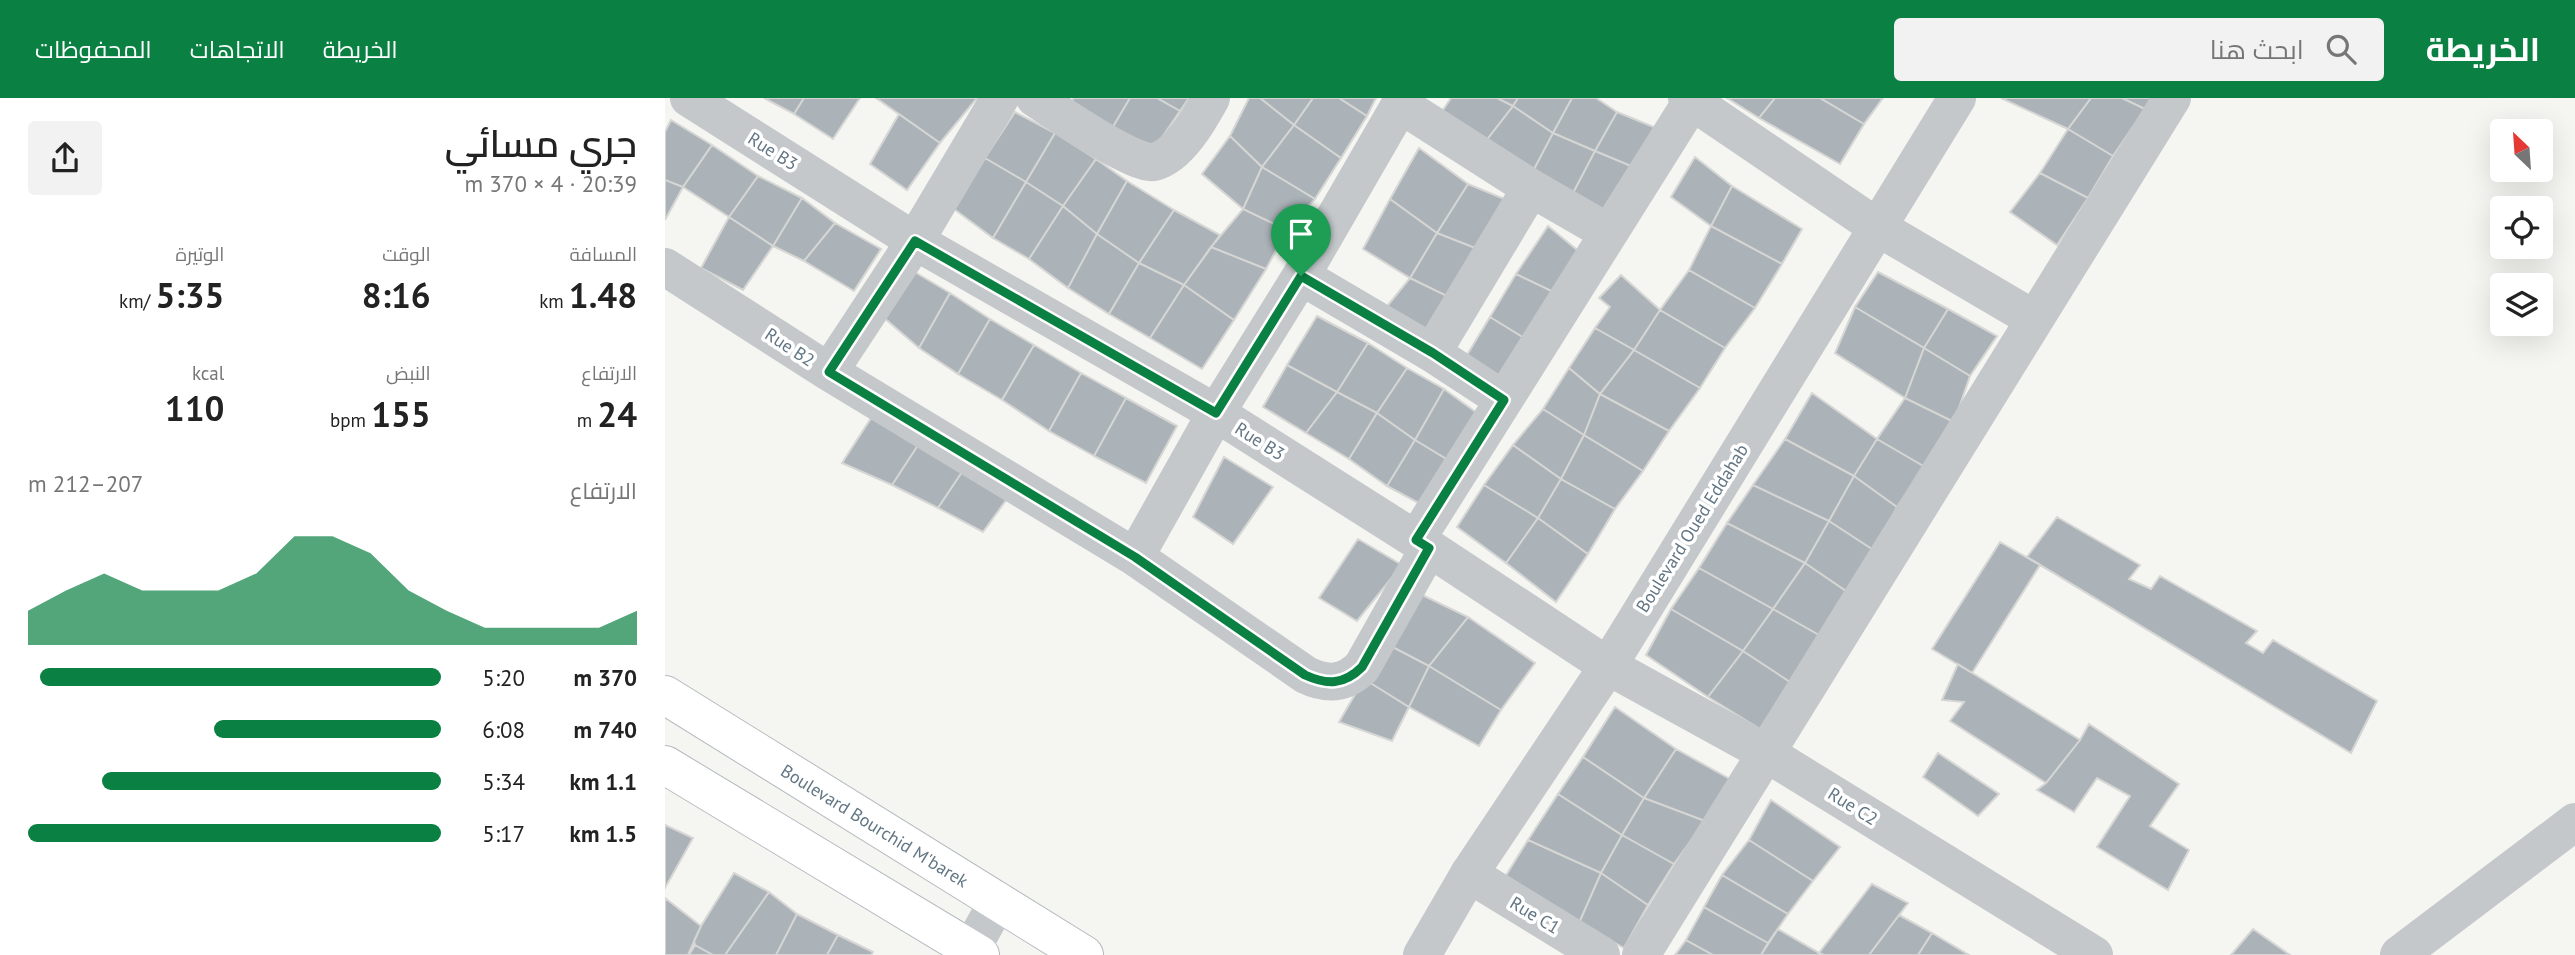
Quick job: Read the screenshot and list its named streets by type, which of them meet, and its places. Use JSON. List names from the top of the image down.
{
  "streets": {
    "main road": ["Boulevard Bourchid M'barek"],
    "street": [
      "Rue B3",
      "Rue B2",
      "Boulevard Oued Eddahab",
      "Rue C2",
      "Rue C1"
    ]
  },
  "crossings": [
    ["Rue B3", "Rue B2"],
    ["Rue B3", "Boulevard Oued Eddahab"],
    ["Rue B3", "Rue C2"],
    ["Boulevard Oued Eddahab", "Rue C2"],
    ["Boulevard Oued Eddahab", "Rue C1"]
  ],
  "north": "top left",
  "page": {
    "header": "الخريطة",
    "search": "ابحث هنا",
    "nav": ["الخريطة", "الاتجاهات", "المحفوظات"],
    "heading": ["جري مسائي", "20:39 · 4 × 370 m"],
    "stats": [
      ["المسافة", "1.48 km"],
      ["الوقت", "8:16"],
      ["الوتيرة", "5:35 /km"],
      ["الارتفاع", "24 m"],
      ["النبض", "155 bpm"],
      ["kcal", "110"]
    ],
    "chart": ["الارتفاع", "207–212 m"],
    "list": [
      {
        "name": "370 m",
        "note": "5:20"
      },
      {
        "name": "740 m",
        "note": "6:08"
      },
      {
        "name": "1.1 km",
        "note": "5:34"
      },
      {
        "name": "1.5 km",
        "note": "5:17"
      }
    ]
  }
}
